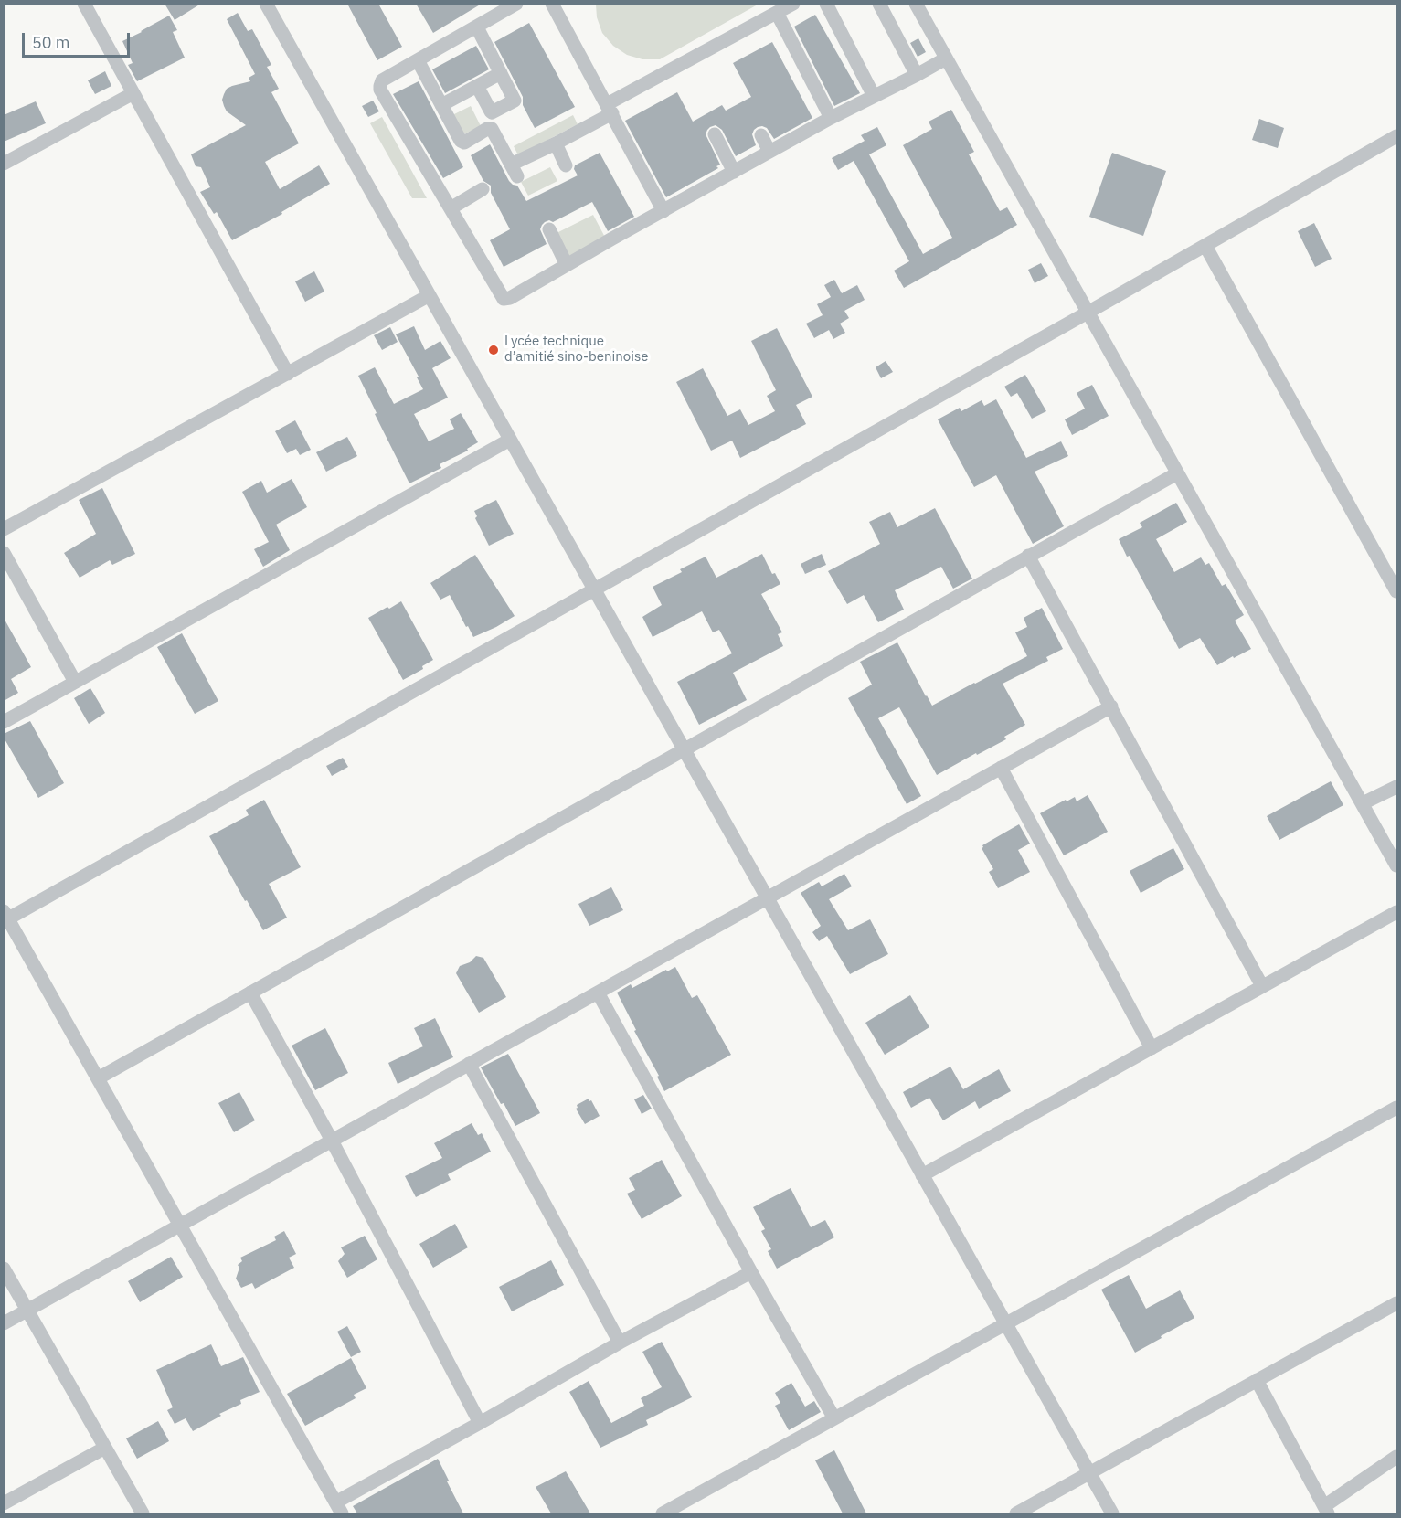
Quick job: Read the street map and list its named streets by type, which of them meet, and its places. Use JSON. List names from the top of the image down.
{
  "places": ["Lycée technique d’amitié sino-beninoise"],
  "scale_bar": "50 m"
}
